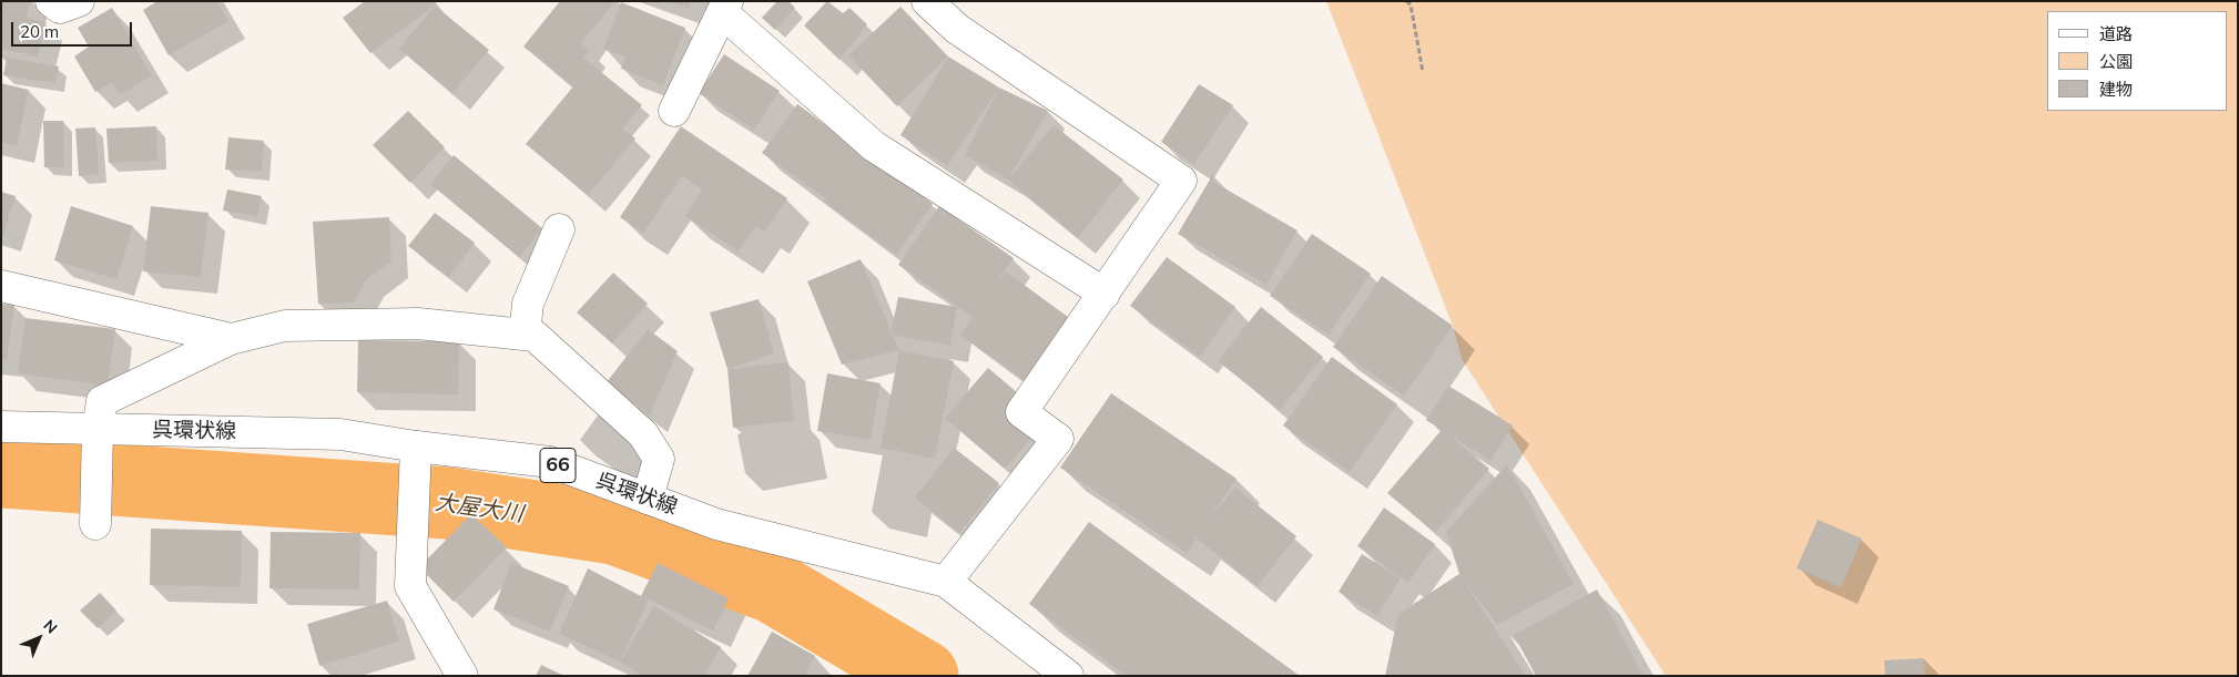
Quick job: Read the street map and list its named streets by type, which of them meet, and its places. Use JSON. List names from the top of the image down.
{
  "streets": {
    "street": ["呉環状線", "66"]
  },
  "water": ["大屋大川"],
  "legend": ["道路", "公園", "建物"],
  "scale_bar": "20 m",
  "north": "top right"
}
